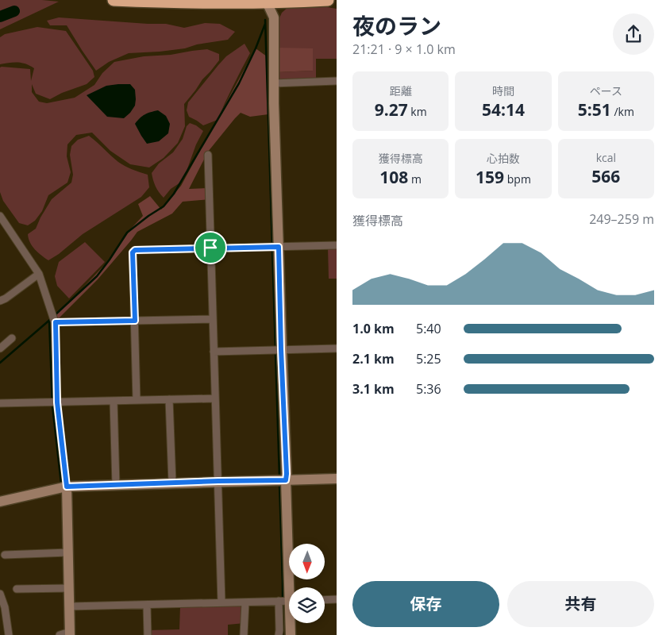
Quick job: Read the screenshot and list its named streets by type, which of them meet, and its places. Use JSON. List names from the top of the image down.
{
  "north": "bottom",
  "page": {
    "heading": ["夜のラン", "21:21 · 9 × 1.0 km"],
    "stats": [
      ["距離", "9.27 km"],
      ["時間", "54:14"],
      ["ペース", "5:51 /km"],
      ["獲得標高", "108 m"],
      ["心拍数", "159 bpm"],
      ["kcal", "566"]
    ],
    "chart": ["獲得標高", "249–259 m"],
    "list": [
      {
        "name": "1.0 km",
        "note": "5:40"
      },
      {
        "name": "2.1 km",
        "note": "5:25"
      },
      {
        "name": "3.1 km",
        "note": "5:36"
      }
    ],
    "buttons": ["保存", "共有"]
  }
}
